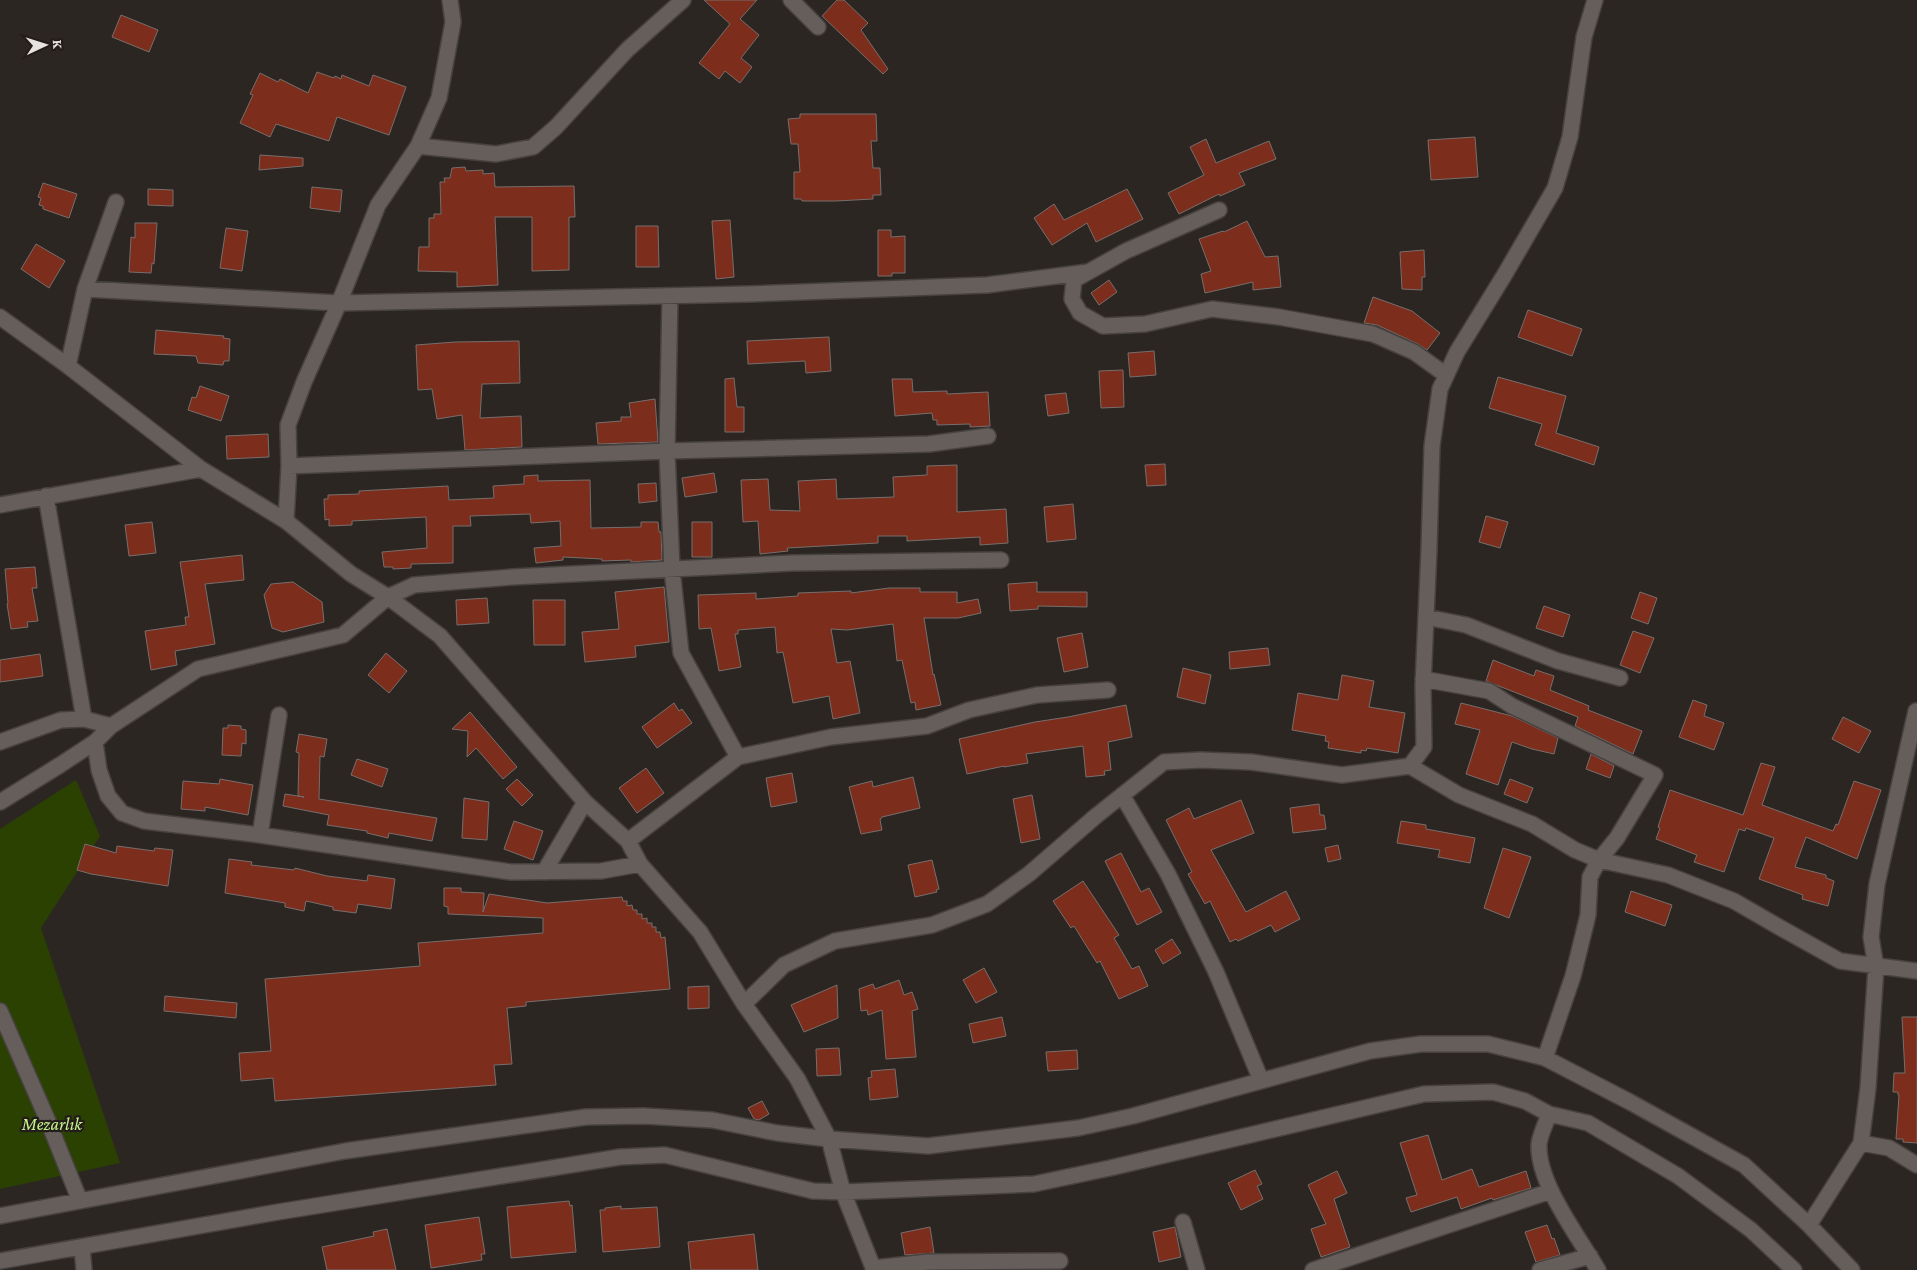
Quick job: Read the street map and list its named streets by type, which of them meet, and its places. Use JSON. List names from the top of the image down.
{
  "parks": ["Mezarlık"],
  "north": "right"
}
